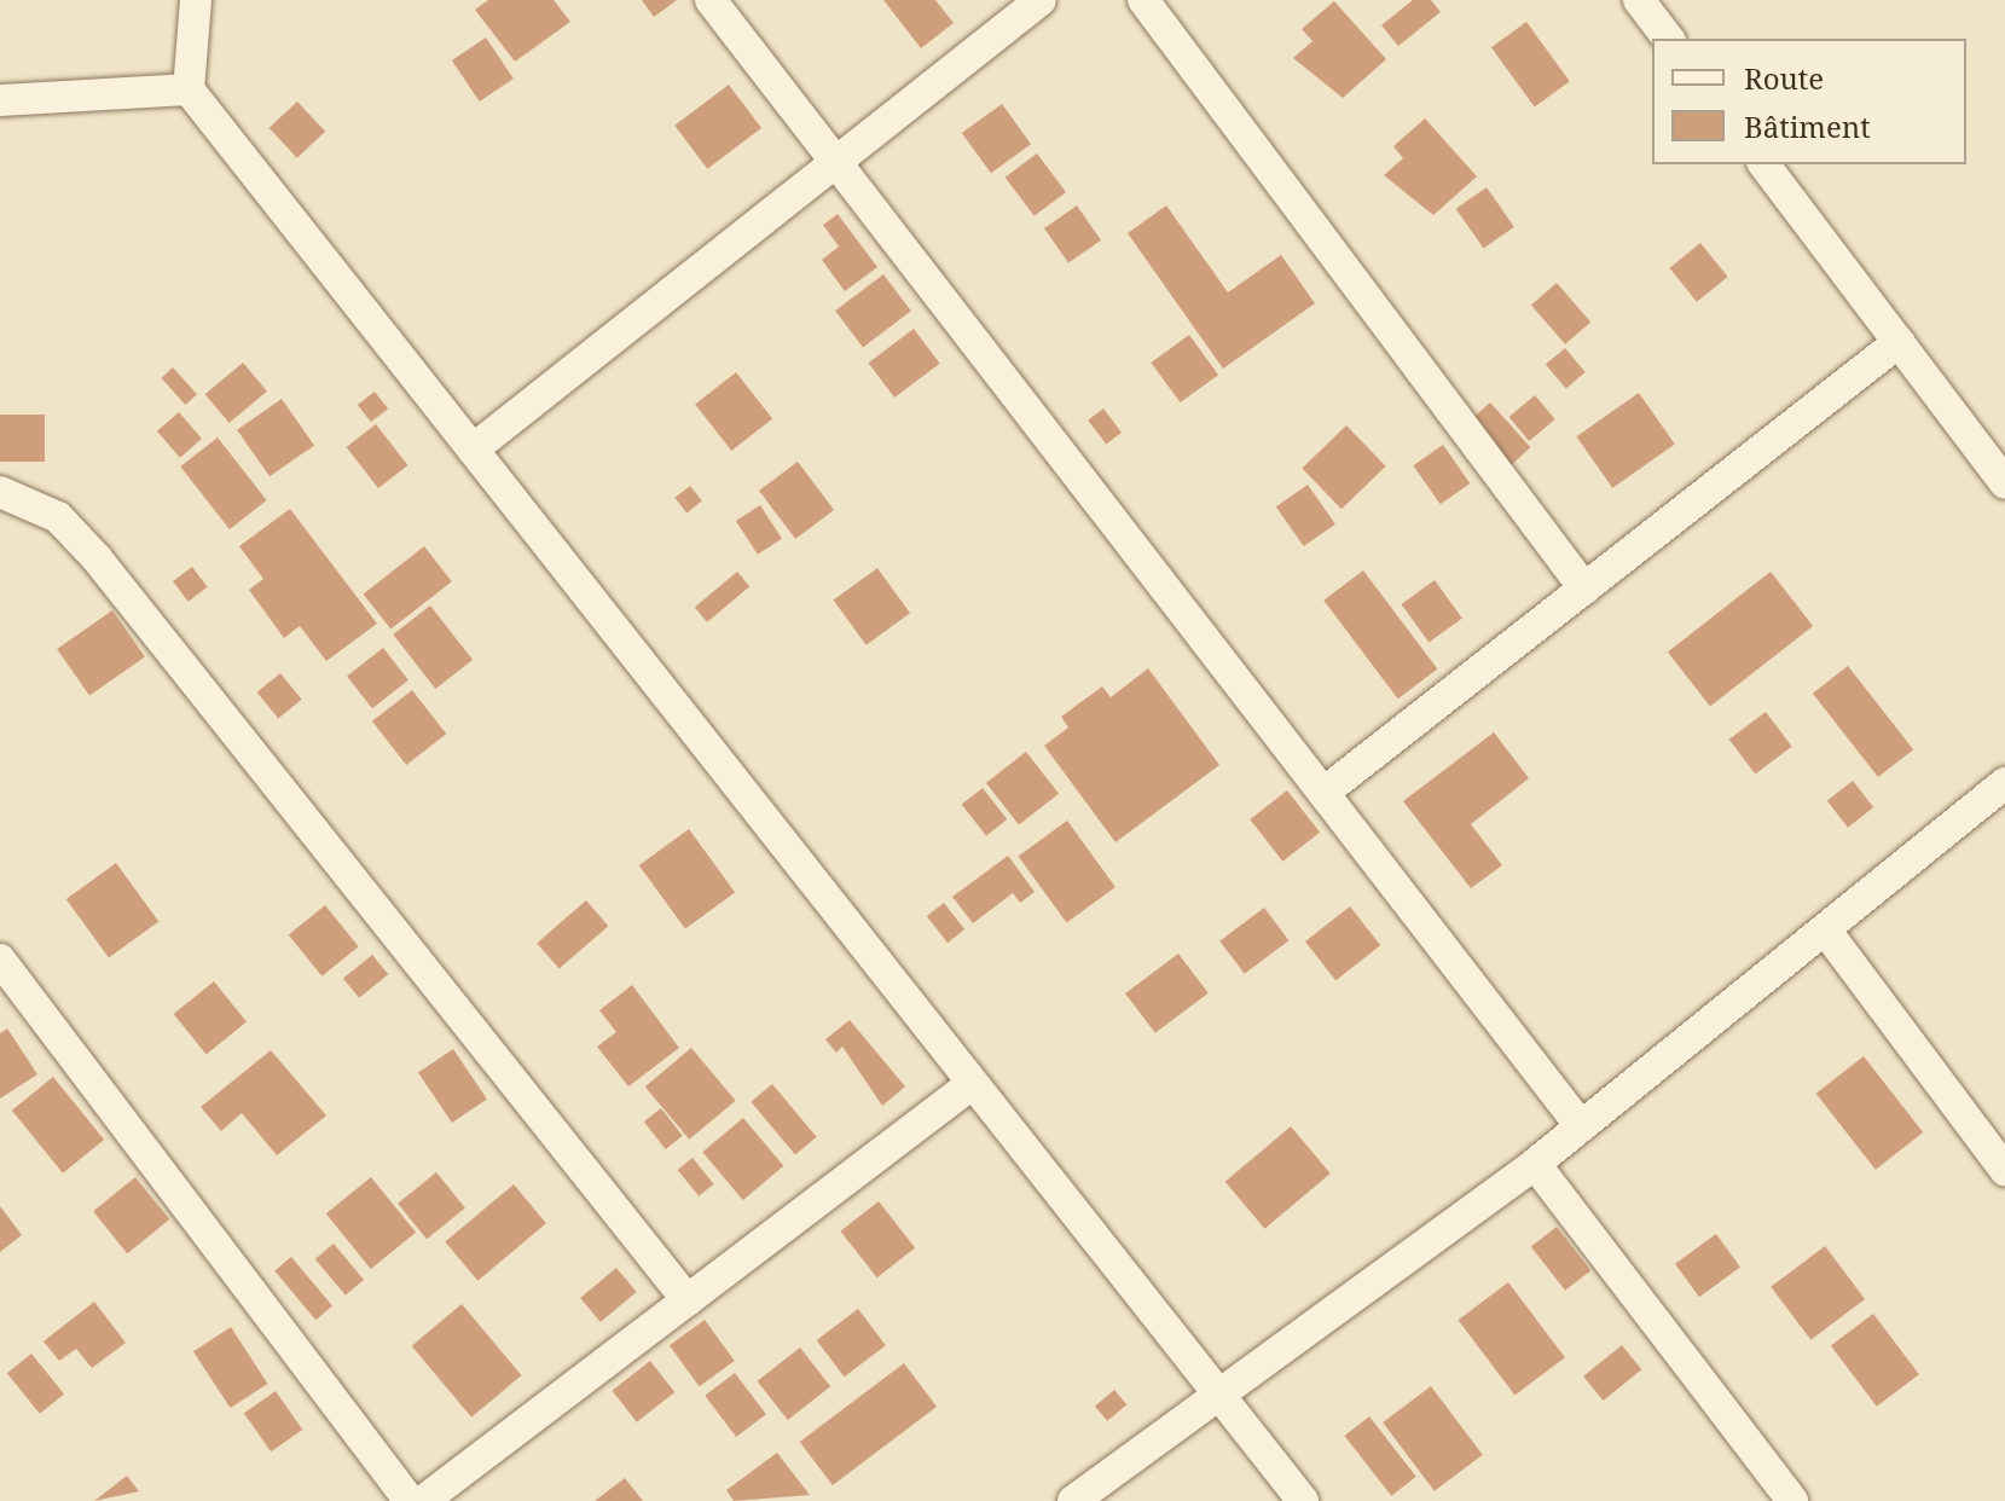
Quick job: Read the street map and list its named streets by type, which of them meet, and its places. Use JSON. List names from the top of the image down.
{
  "legend": ["Route", "Bâtiment"]
}
